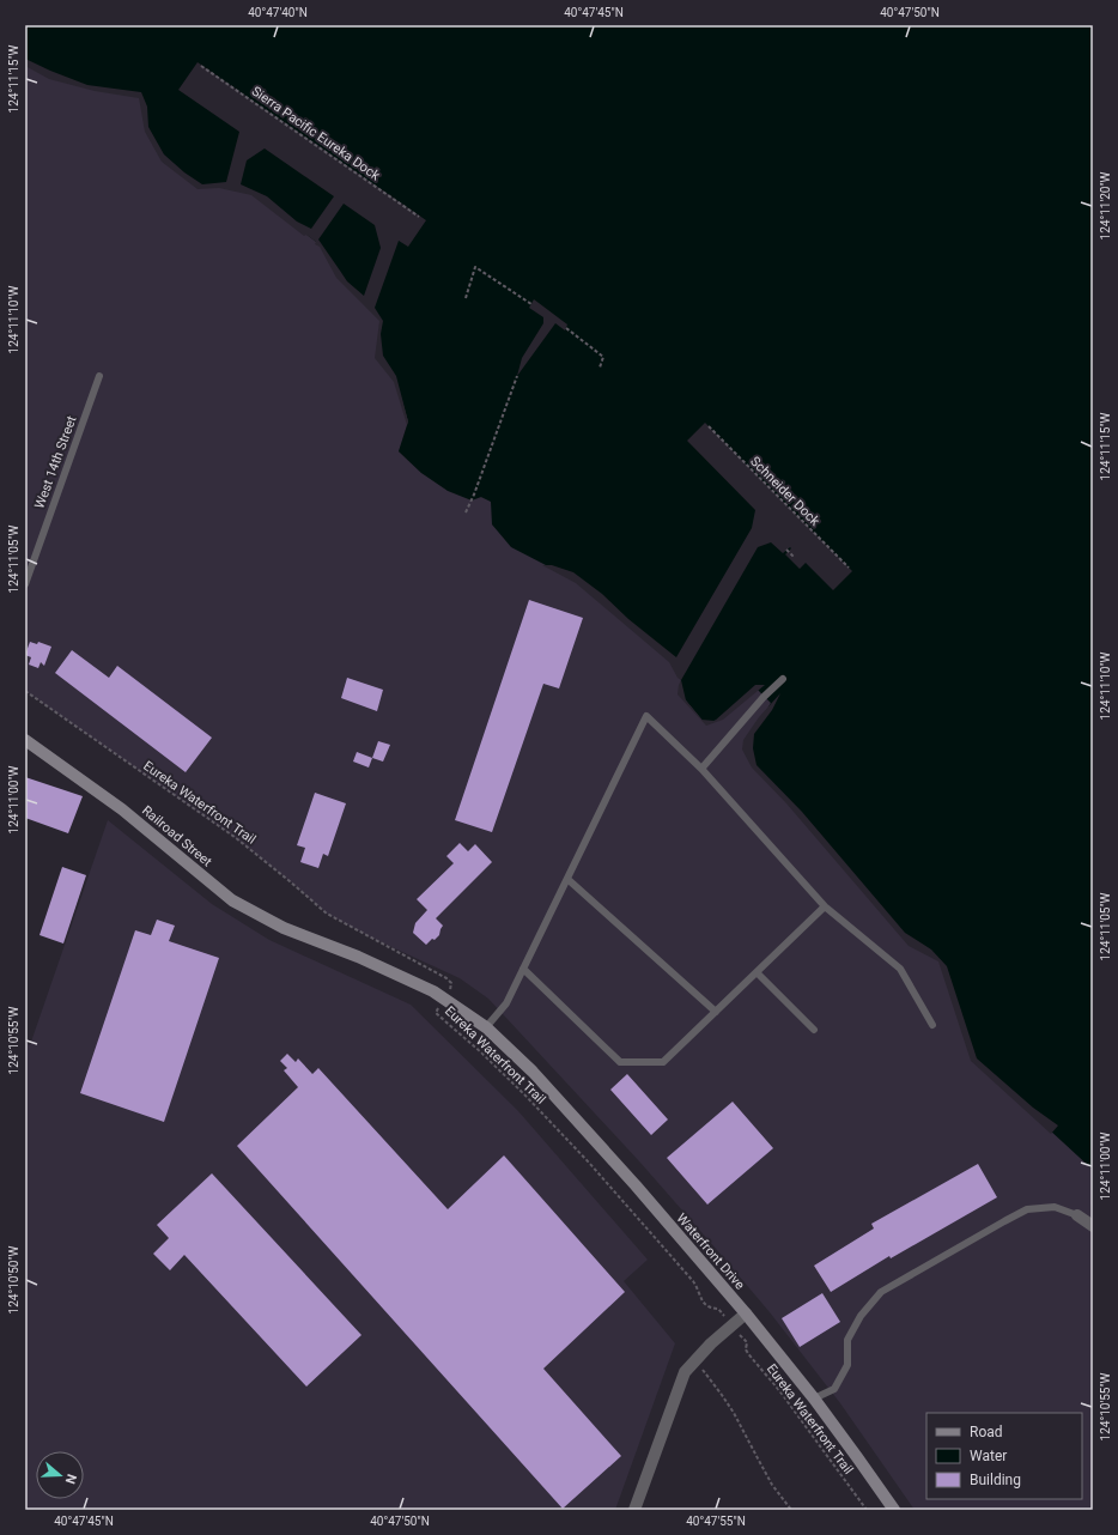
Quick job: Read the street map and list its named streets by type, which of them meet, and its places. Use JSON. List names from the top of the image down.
{
  "streets": {
    "street": ["Railroad Street", "Waterfront Drive"],
    "lane": ["West 14th Street"],
    "path": ["Sierra Pacific Eureka Dock", "Schneider Dock", "Eureka Waterfront Trail"]
  },
  "crossings": [
    ["Eureka Waterfront Trail", "Railroad Street"],
    ["Eureka Waterfront Trail", "Waterfront Drive"],
    ["Railroad Street", "Waterfront Drive"]
  ],
  "legend": ["Road", "Water", "Building"],
  "north": "right",
  "coordinates": [
    "40°47'40\"N",
    "40°47'45\"N",
    "40°47'50\"N",
    "124°11'15\"W",
    "124°11'20\"W",
    "124°11'10\"W",
    "124°11'05\"W",
    "124°11'00\"W",
    "124°10'55\"W",
    "124°10'50\"W",
    "40°47'55\"N"
  ]
}
